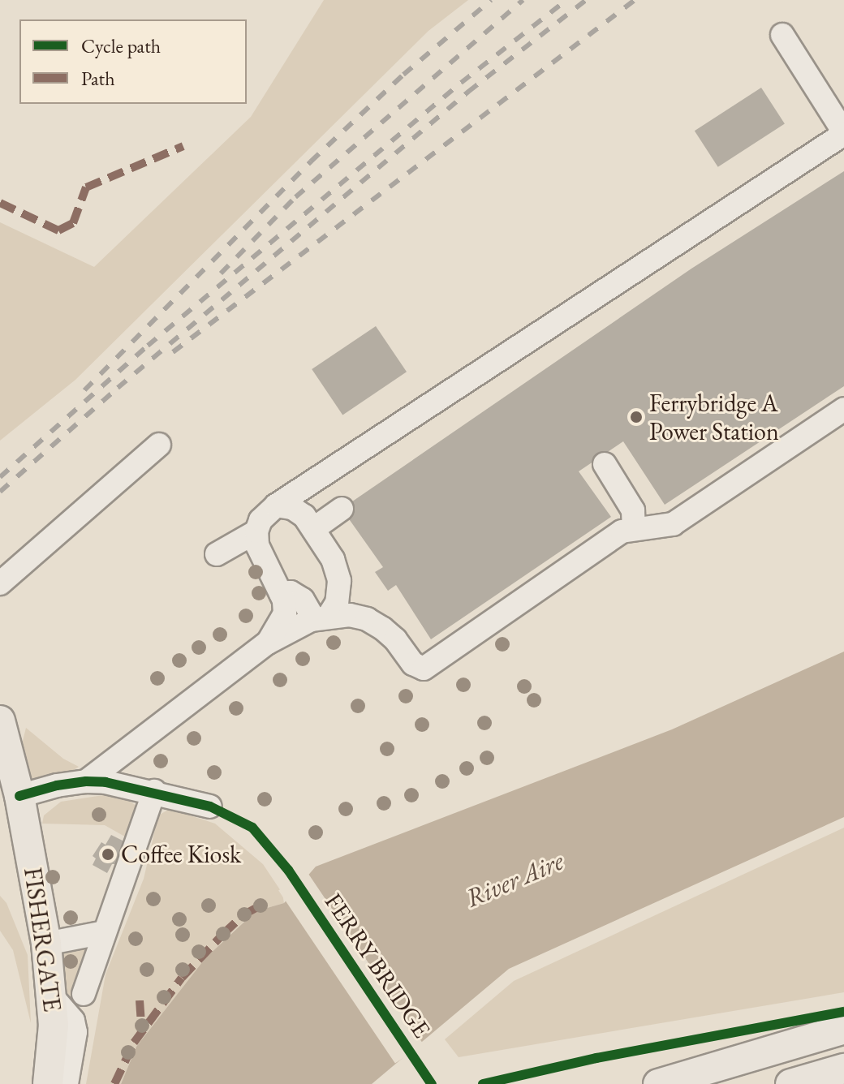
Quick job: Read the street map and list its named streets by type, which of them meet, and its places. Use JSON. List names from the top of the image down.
{
  "streets": {
    "main road": ["FISHERGATE"],
    "cycle path": ["FERRY BRIDGE"]
  },
  "water": ["River Aire"],
  "places": ["Ferrybridge A Power Station", "Coffee Kiosk"],
  "legend": ["Cycle path", "Path"]
}
